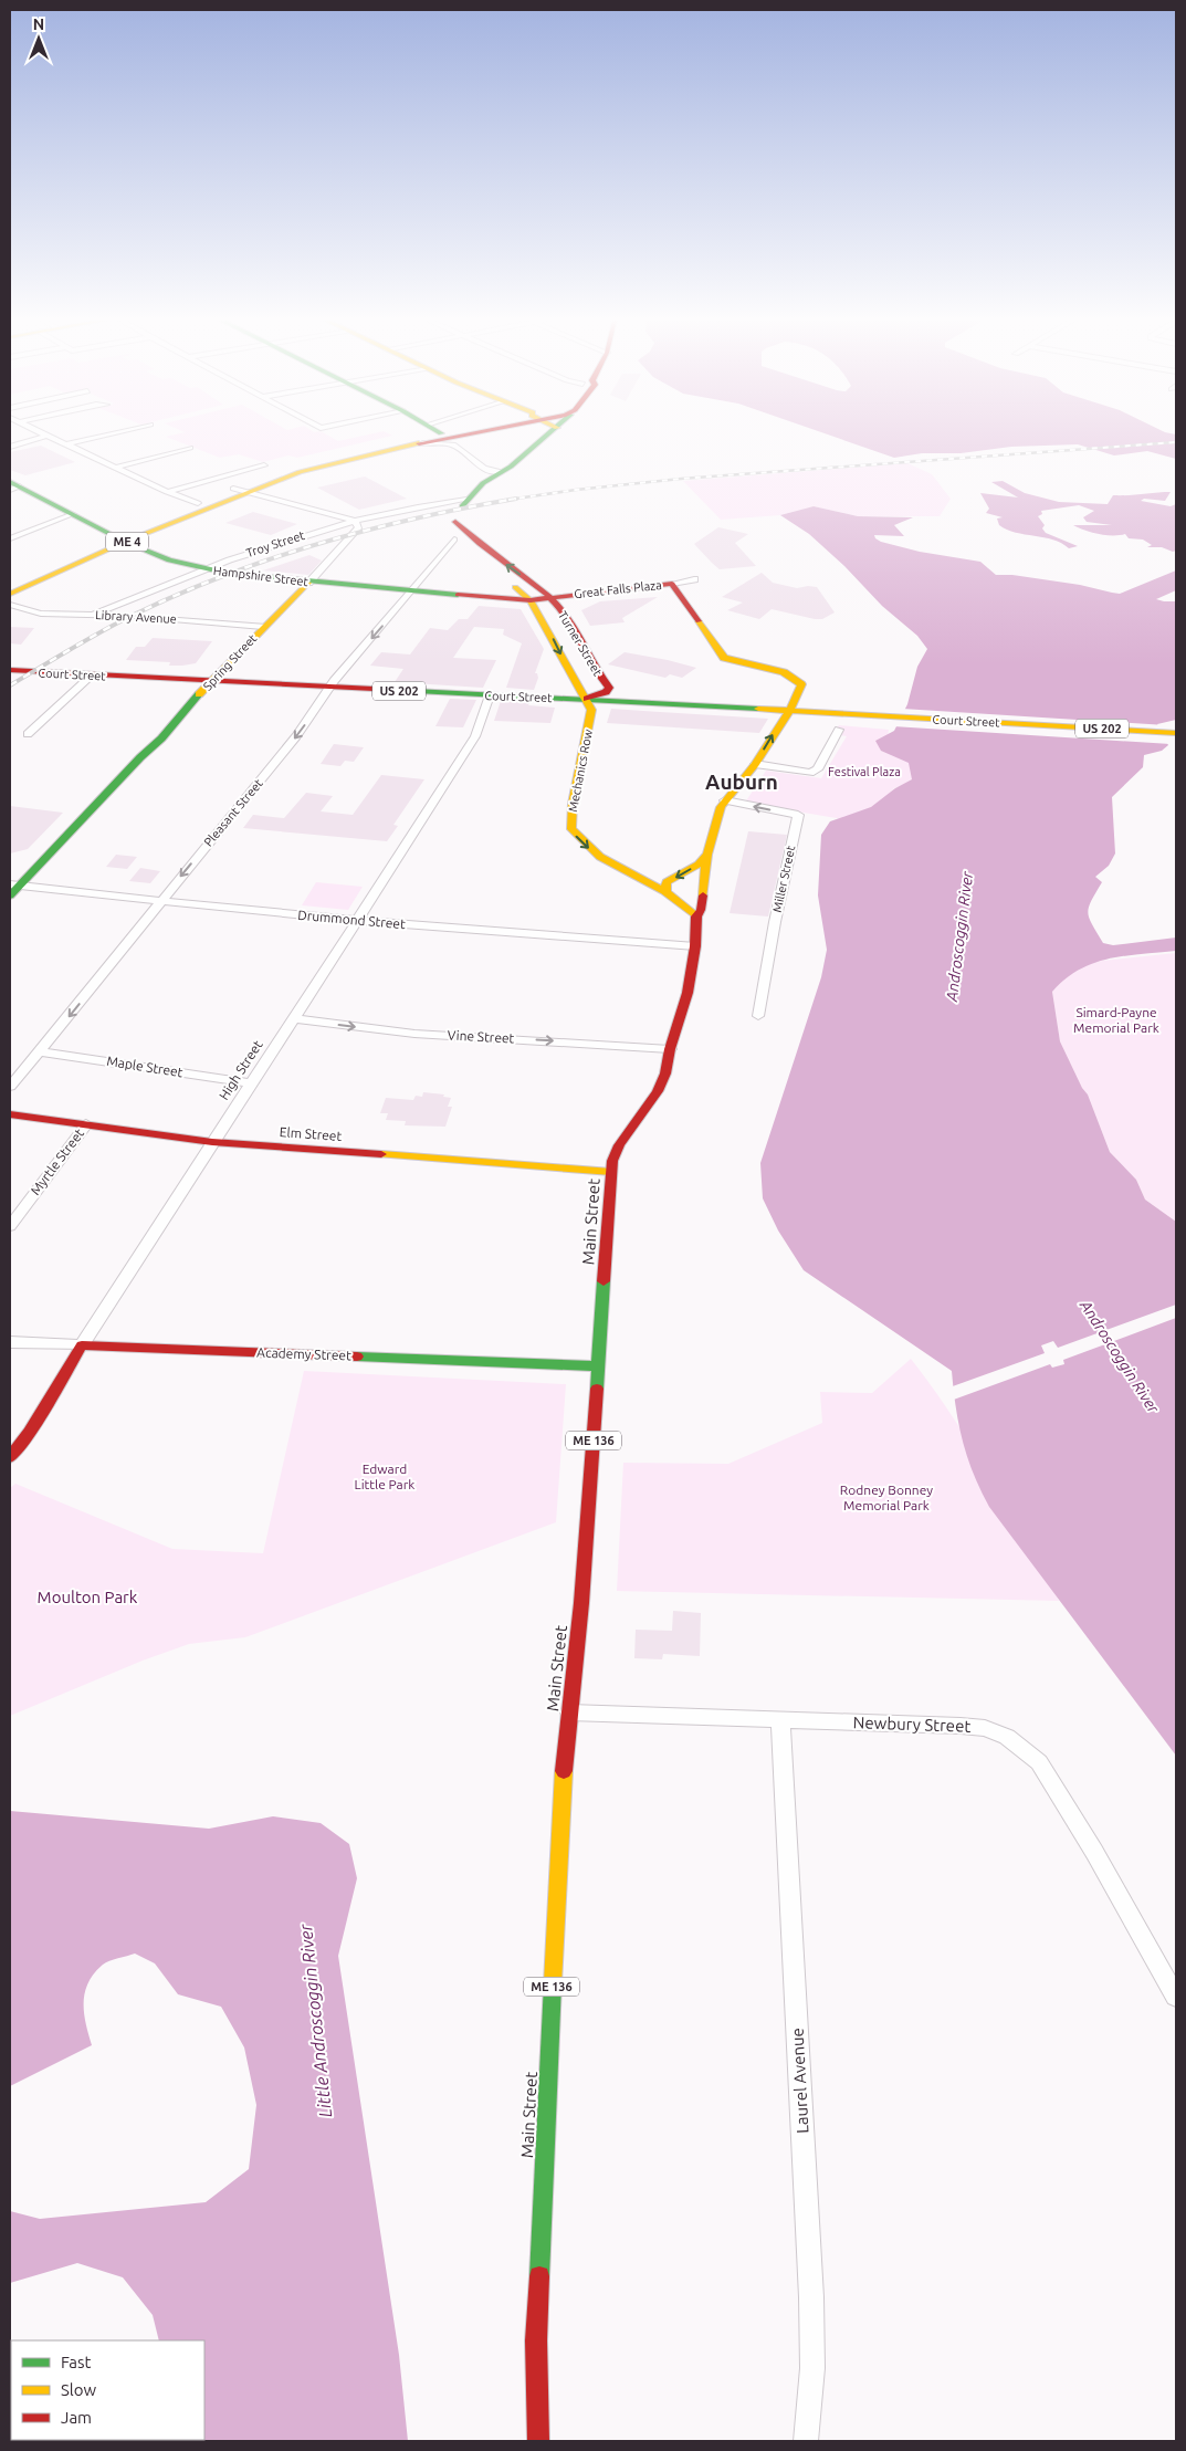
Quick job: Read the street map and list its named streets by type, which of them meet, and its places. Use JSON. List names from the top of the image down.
{
  "streets": {
    "main road": [
      "ME 4",
      "Hampshire Street",
      "Great Falls Plaza",
      "Turner Street",
      "Spring Street",
      "Court Street",
      "US 202",
      "Mechanics Row",
      "High Street",
      "Elm Street",
      "Main Street",
      "Academy Street",
      "ME 136"
    ],
    "street": [
      "Troy Street",
      "Library Avenue",
      "Pleasant Street",
      "Miller Street",
      "Drummond Street",
      "Vine Street",
      "Maple Street",
      "Myrtle Street",
      "Newbury Street",
      "Laurel Avenue"
    ]
  },
  "crossings": [
    ["ME 4", "Hampshire Street"],
    ["Troy Street", "Hampshire Street"],
    ["Troy Street", "Library Avenue"],
    ["Troy Street", "Turner Street"],
    ["Troy Street", "Spring Street"],
    ["Hampshire Street", "Great Falls Plaza"],
    ["Hampshire Street", "Turner Street"],
    ["Hampshire Street", "Spring Street"],
    ["Hampshire Street", "Pleasant Street"],
    ["Great Falls Plaza", "Turner Street"],
    ["Library Avenue", "Spring Street"],
    ["Turner Street", "Court Street"],
    ["Turner Street", "Mechanics Row"],
    ["Spring Street", "Court Street"],
    ["Spring Street", "Drummond Street"],
    ["Court Street", "US 202"],
    ["Court Street", "Mechanics Row"],
    ["Court Street", "Pleasant Street"],
    ["Court Street", "High Street"],
    ["Court Street", "Main Street"],
    ["Pleasant Street", "Drummond Street"],
    ["Pleasant Street", "Maple Street"],
    ["Miller Street", "Main Street"],
    ["Drummond Street", "High Street"],
    ["Drummond Street", "Main Street"],
    ["Vine Street", "High Street"],
    ["Vine Street", "Main Street"],
    ["Maple Street", "High Street"],
    ["High Street", "Elm Street"],
    ["High Street", "Academy Street"],
    ["Elm Street", "Myrtle Street"],
    ["Elm Street", "Main Street"],
    ["Main Street", "Academy Street"],
    ["Main Street", "Newbury Street"],
    ["Newbury Street", "Laurel Avenue"]
  ],
  "one_way": ["Mechanics Row", "Pleasant Street", "Vine Street"],
  "districts": ["Auburn"],
  "water": ["Androscoggin River", "Little Androscoggin River"],
  "parks": [
    "Festival Plaza",
    "Simard-Payne Memorial Park",
    "Edward Little Park",
    "Rodney Bonney Memorial Park",
    "Moulton Park"
  ],
  "legend": ["Fast", "Slow", "Jam"],
  "north": "top"
}
